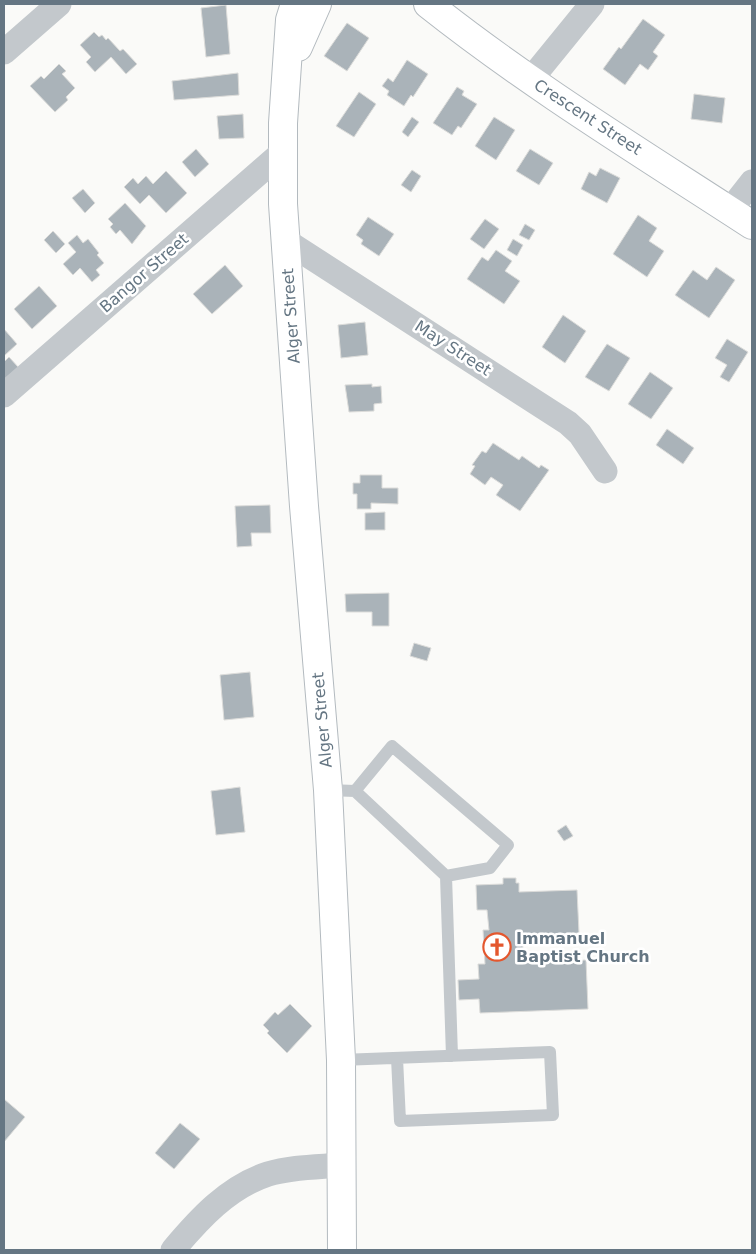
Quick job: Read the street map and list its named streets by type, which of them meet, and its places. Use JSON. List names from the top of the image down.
{
  "streets": {
    "main road": ["Crescent Street", "Alger Street"],
    "street": ["Bangor Street", "May Street"]
  },
  "crossings": [
    ["Bangor Street", "Alger Street"],
    ["Alger Street", "May Street"]
  ],
  "places": {
    "church": ["Immanuel Baptist Church"]
  }
}
